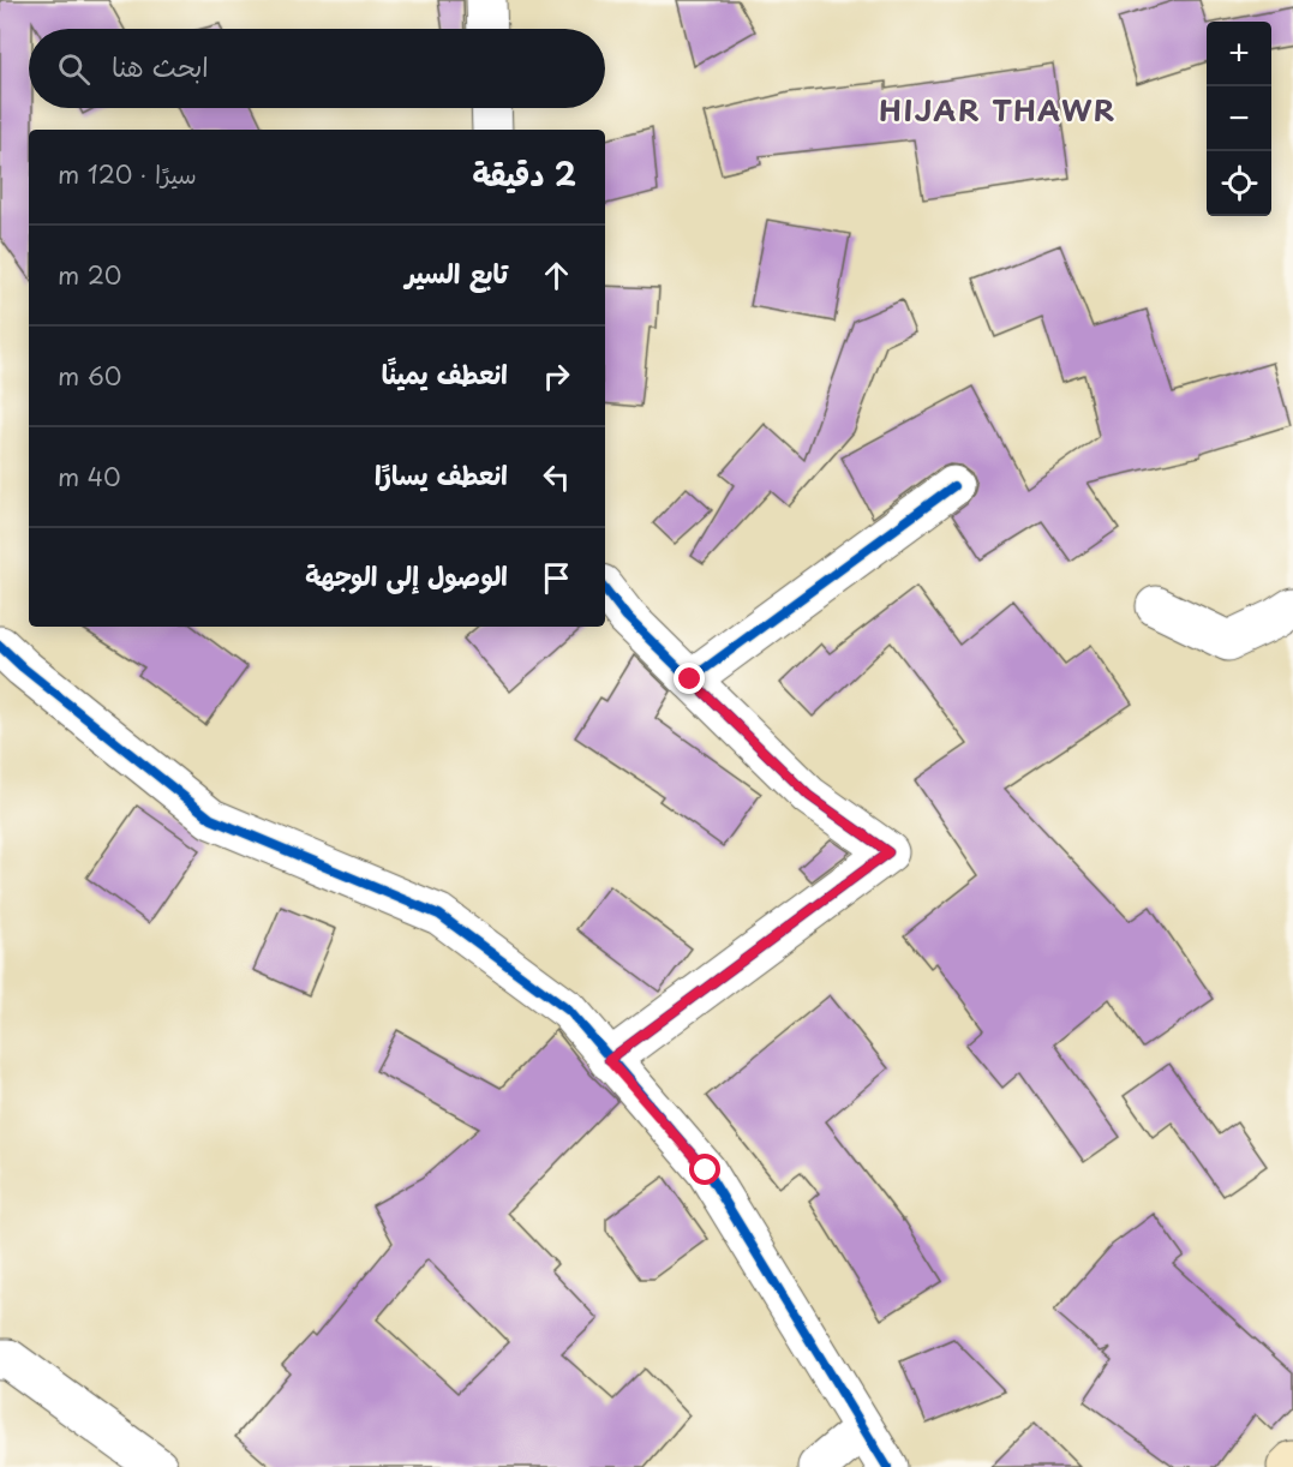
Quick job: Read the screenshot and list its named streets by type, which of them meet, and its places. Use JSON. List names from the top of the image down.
{
  "districts": ["HIJAR THAWR"],
  "page": {
    "map_buttons": ["+", "−"],
    "search": "ابحث هنا",
    "heading": ["2 دقيقة", "سيرًا · 120 m"],
    "list": [
      ["تابع السير", "20 m"],
      ["انعطف يمينًا", "60 m"],
      ["انعطف يسارًا", "40 m"],
      "الوصول إلى الوجهة"
    ]
  }
}
